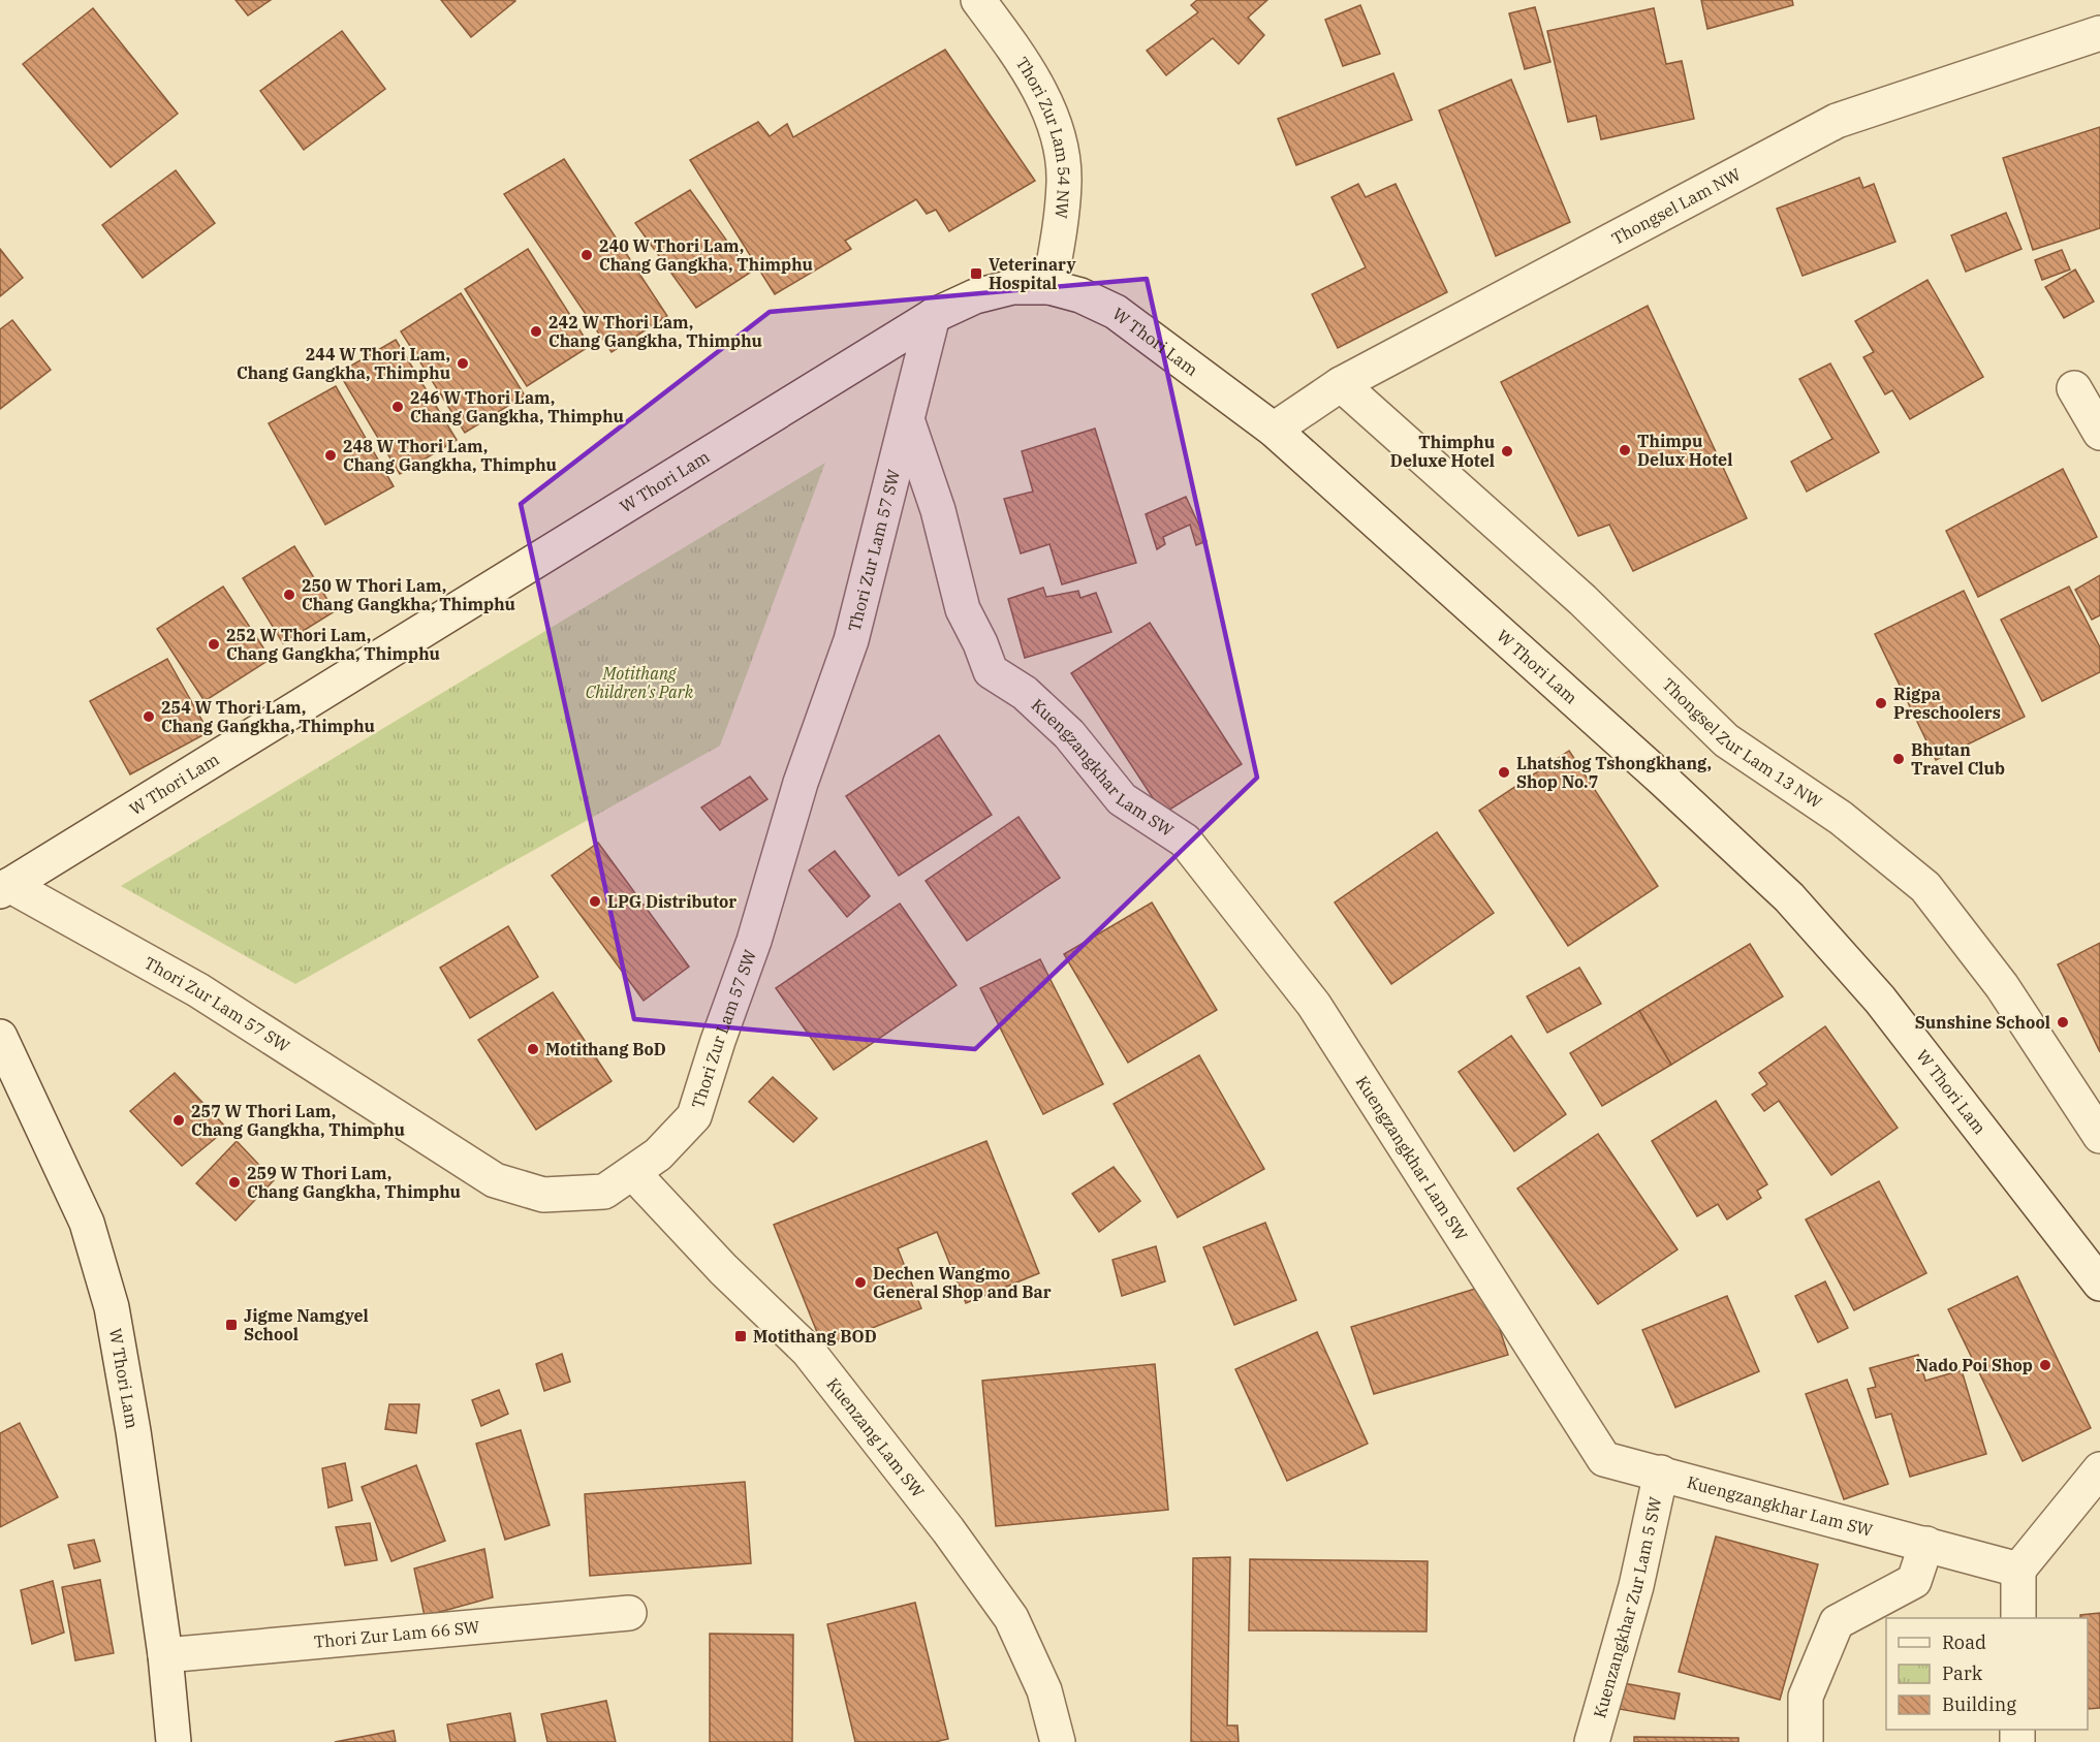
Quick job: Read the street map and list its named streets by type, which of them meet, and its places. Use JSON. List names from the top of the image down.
{
  "streets": {
    "street": [
      "Thori Zur Lam 54 NW",
      "Thongsel Lam NW",
      "W Thori Lam",
      "Thori Zur Lam 57 SW",
      "Thongsel Zur Lam 13 NW",
      "Kuengzangkhar Lam SW",
      "Kuenzang Lam SW",
      "Kuenzangkhar Zur Lam 5 SW",
      "Thori Zur Lam 66 SW"
    ]
  },
  "crossings": [
    ["Thori Zur Lam 54 NW", "W Thori Lam"],
    ["Thongsel Lam NW", "W Thori Lam"],
    ["Thongsel Lam NW", "Thongsel Zur Lam 13 NW"],
    ["W Thori Lam", "Thori Zur Lam 57 SW"],
    ["W Thori Lam", "Thori Zur Lam 66 SW"],
    ["Thori Zur Lam 57 SW", "Kuengzangkhar Lam SW"],
    ["Thori Zur Lam 57 SW", "Kuenzang Lam SW"],
    ["Kuengzangkhar Lam SW", "Kuenzangkhar Zur Lam 5 SW"]
  ],
  "parks": ["Motithang Children's Park"],
  "places": {
    "other": [
      "240 W Thori Lam, Chang Gangkha, Thimphu",
      "242 W Thori Lam, Chang Gangkha, Thimphu",
      "244 W Thori Lam, Chang Gangkha, Thimphu",
      "246 W Thori Lam, Chang Gangkha, Thimphu",
      "Thimpu Delux Hotel",
      "Thimphu Deluxe Hotel",
      "248 W Thori Lam, Chang Gangkha, Thimphu",
      "250 W Thori Lam, Chang Gangkha, Thimphu",
      "252 W Thori Lam, Chang Gangkha, Thimphu",
      "Rigpa Preschoolers",
      "254 W Thori Lam, Chang Gangkha, Thimphu",
      "Bhutan Travel Club",
      "Lhatshog Tshongkhang, Shop No.7",
      "LPG Distributor",
      "Sunshine School",
      "Motithang BoD",
      "257 W Thori Lam, Chang Gangkha, Thimphu",
      "259 W Thori Lam, Chang Gangkha, Thimphu",
      "Dechen Wangmo General Shop and Bar",
      "Nado Poi Shop"
    ],
    "transit": ["Veterinary Hospital", "Jigme Namgyel School", "Motithang BOD"]
  },
  "legend": ["Road", "Park", "Building"]
}
